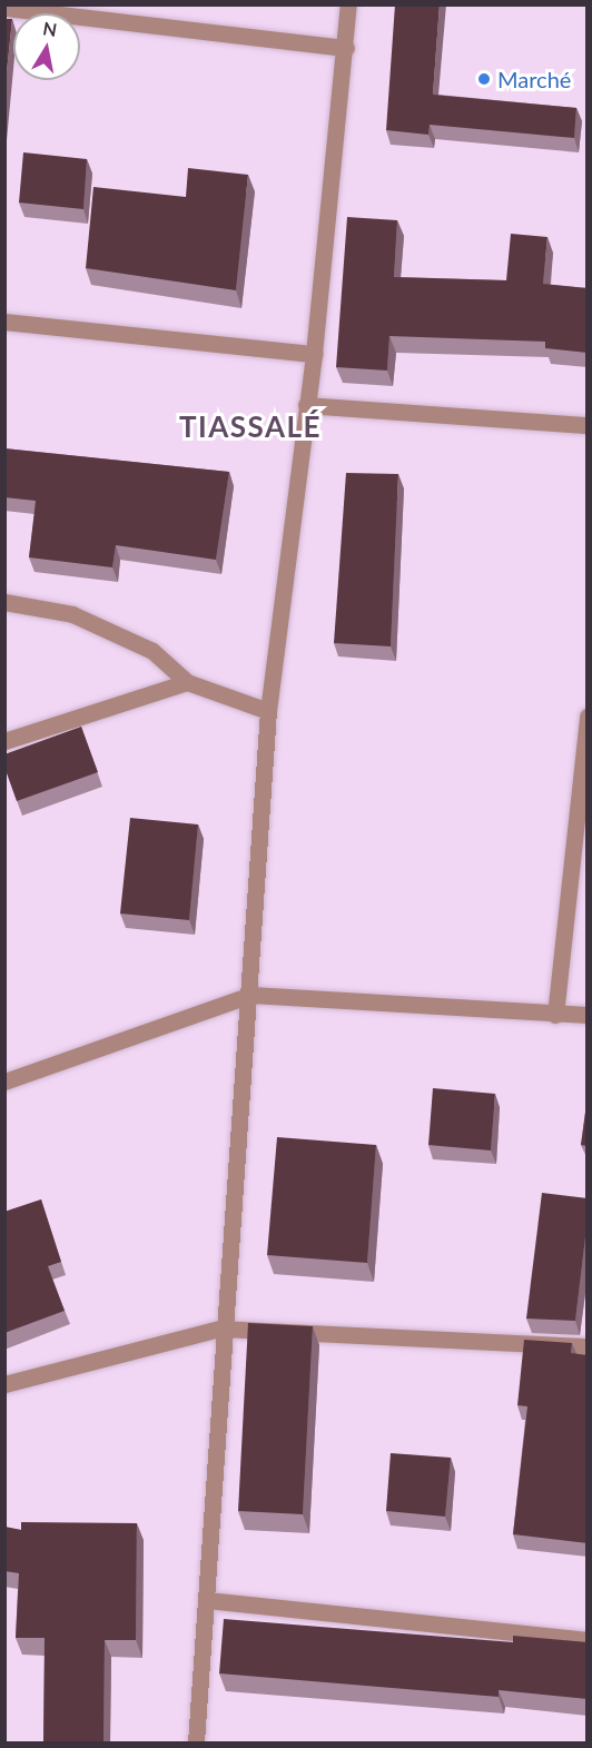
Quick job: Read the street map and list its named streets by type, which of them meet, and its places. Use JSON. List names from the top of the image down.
{
  "districts": ["TIASSALÉ"],
  "places": ["Marché"],
  "north": "top"
}
